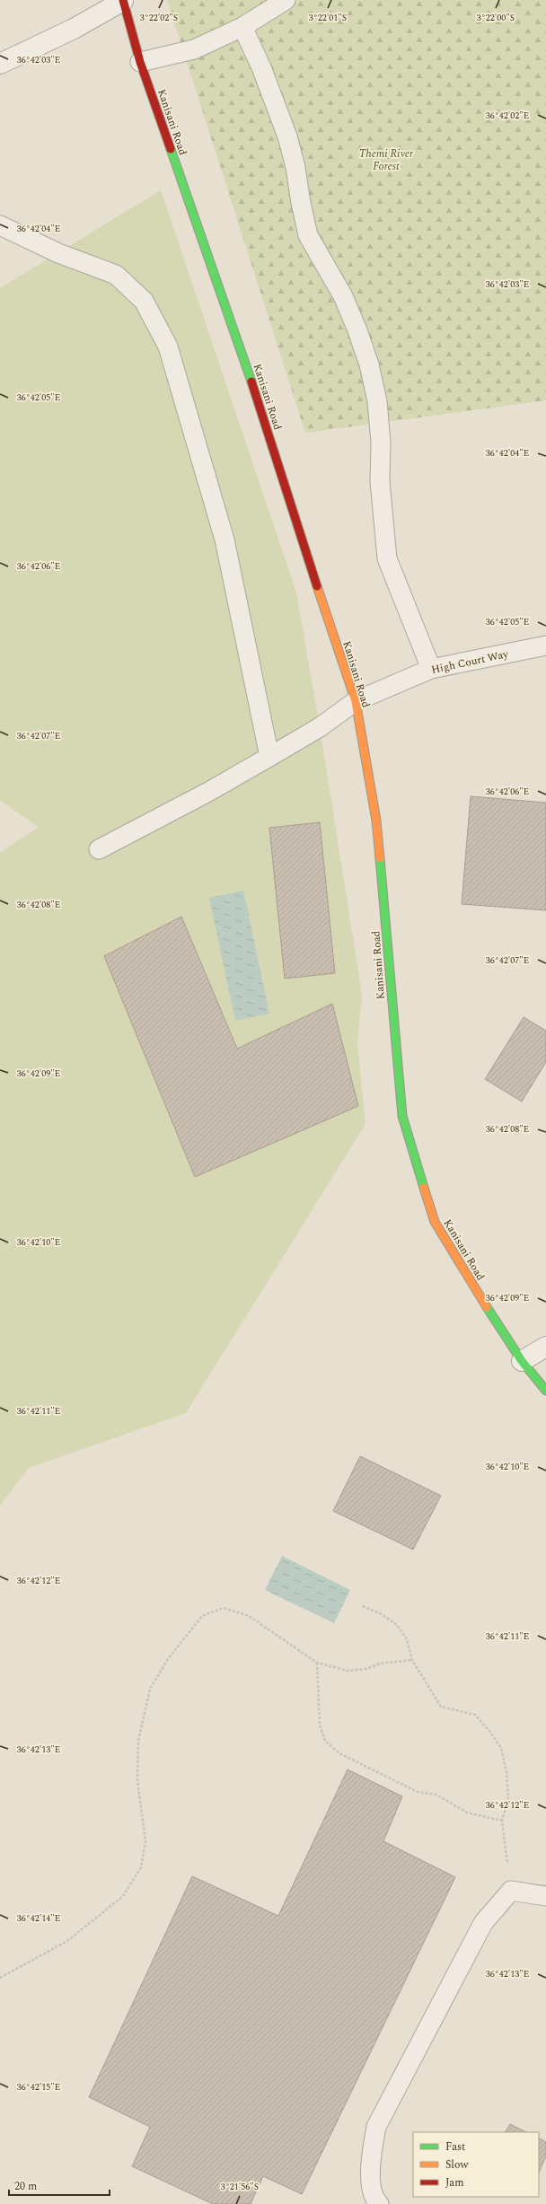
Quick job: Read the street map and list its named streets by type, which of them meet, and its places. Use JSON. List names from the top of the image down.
{
  "streets": {
    "street": ["Kanisani Road"],
    "lane": ["High Court Way"]
  },
  "crossings": [
    ["Kanisani Road", "High Court Way"]
  ],
  "parks": ["Themi River Forest"],
  "legend": ["Fast", "Slow", "Jam"],
  "scale_bar": "20 m",
  "coordinates": [
    "3°22'02\"S",
    "3°22'01\"S",
    "3°22'00\"S",
    "36°42'03\"E",
    "36°42'02\"E",
    "36°42'04\"E",
    "36°42'05\"E",
    "36°42'06\"E",
    "36°42'07\"E",
    "36°42'08\"E",
    "36°42'09\"E",
    "36°42'10\"E",
    "36°42'11\"E",
    "36°42'12\"E",
    "36°42'13\"E",
    "36°42'14\"E",
    "36°42'15\"E",
    "3°21'56\"S"
  ]
}
